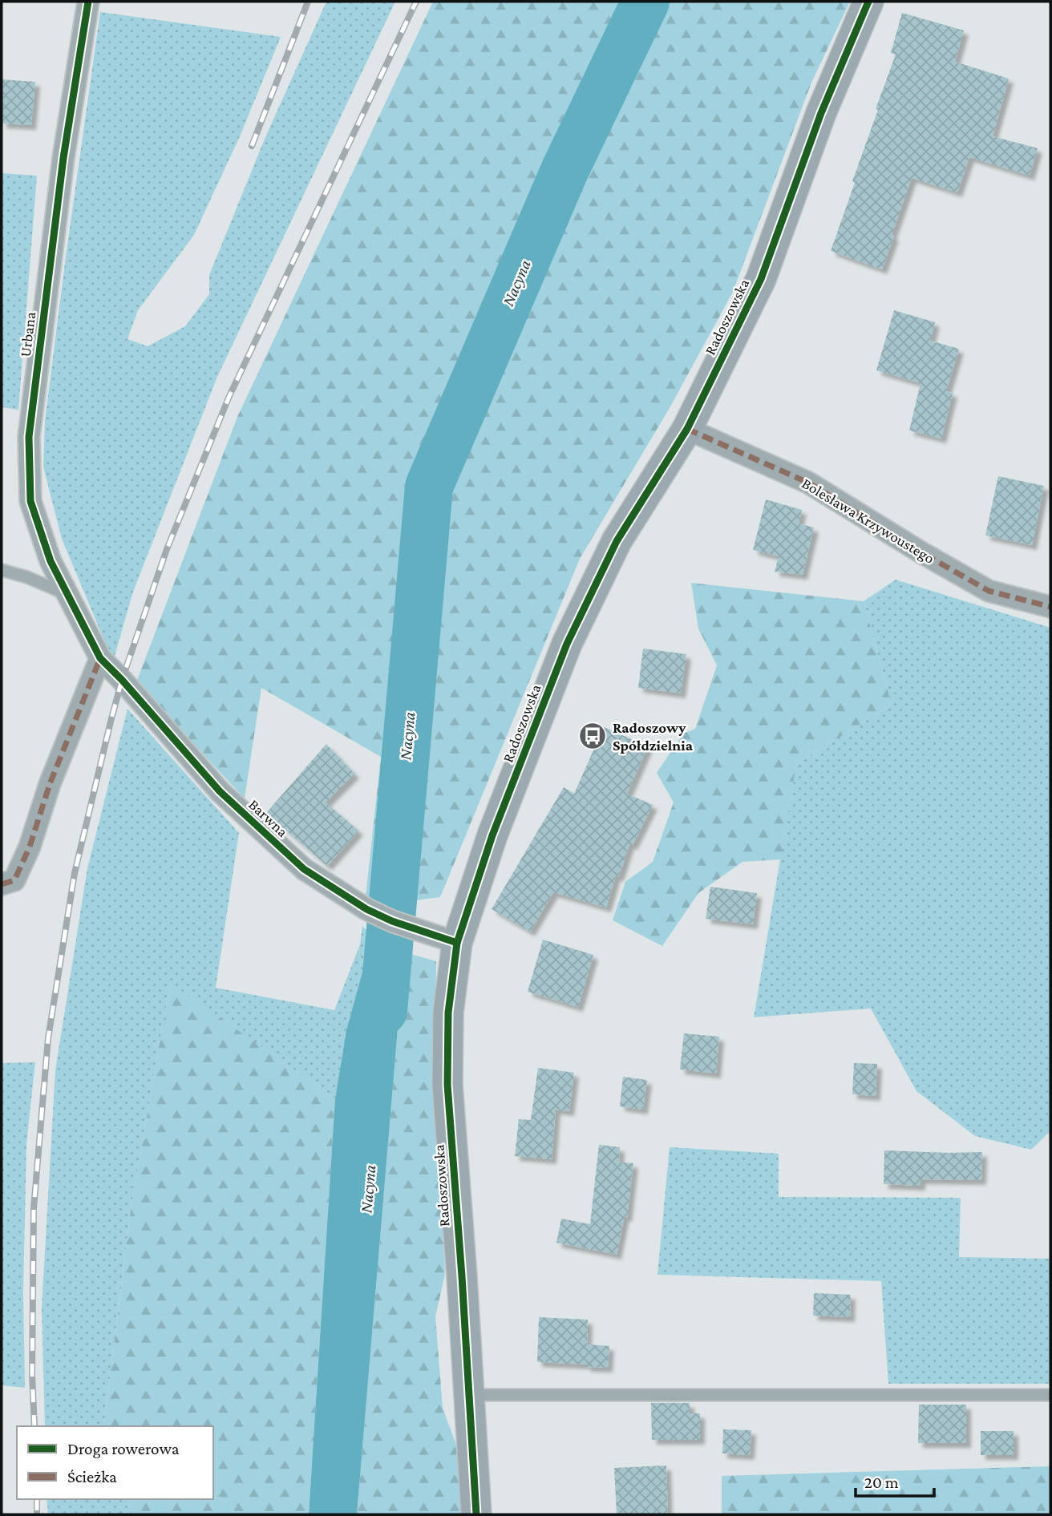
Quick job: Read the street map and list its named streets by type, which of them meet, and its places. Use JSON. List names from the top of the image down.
{
  "streets": {
    "street": [
      "Radoszowska",
      "Urbana",
      "Bolesława Krzywoustego",
      "Barwna"
    ]
  },
  "crossings": [
    ["Radoszowska", "Bolesława Krzywoustego"],
    ["Radoszowska", "Barwna"],
    ["Urbana", "Barwna"]
  ],
  "water": ["Nacyna"],
  "places": {
    "bus stop": ["Radoszowy Spółdzielnia"]
  },
  "legend": ["Droga rowerowa", "Ścieżka"],
  "scale_bar": "20 m"
}
